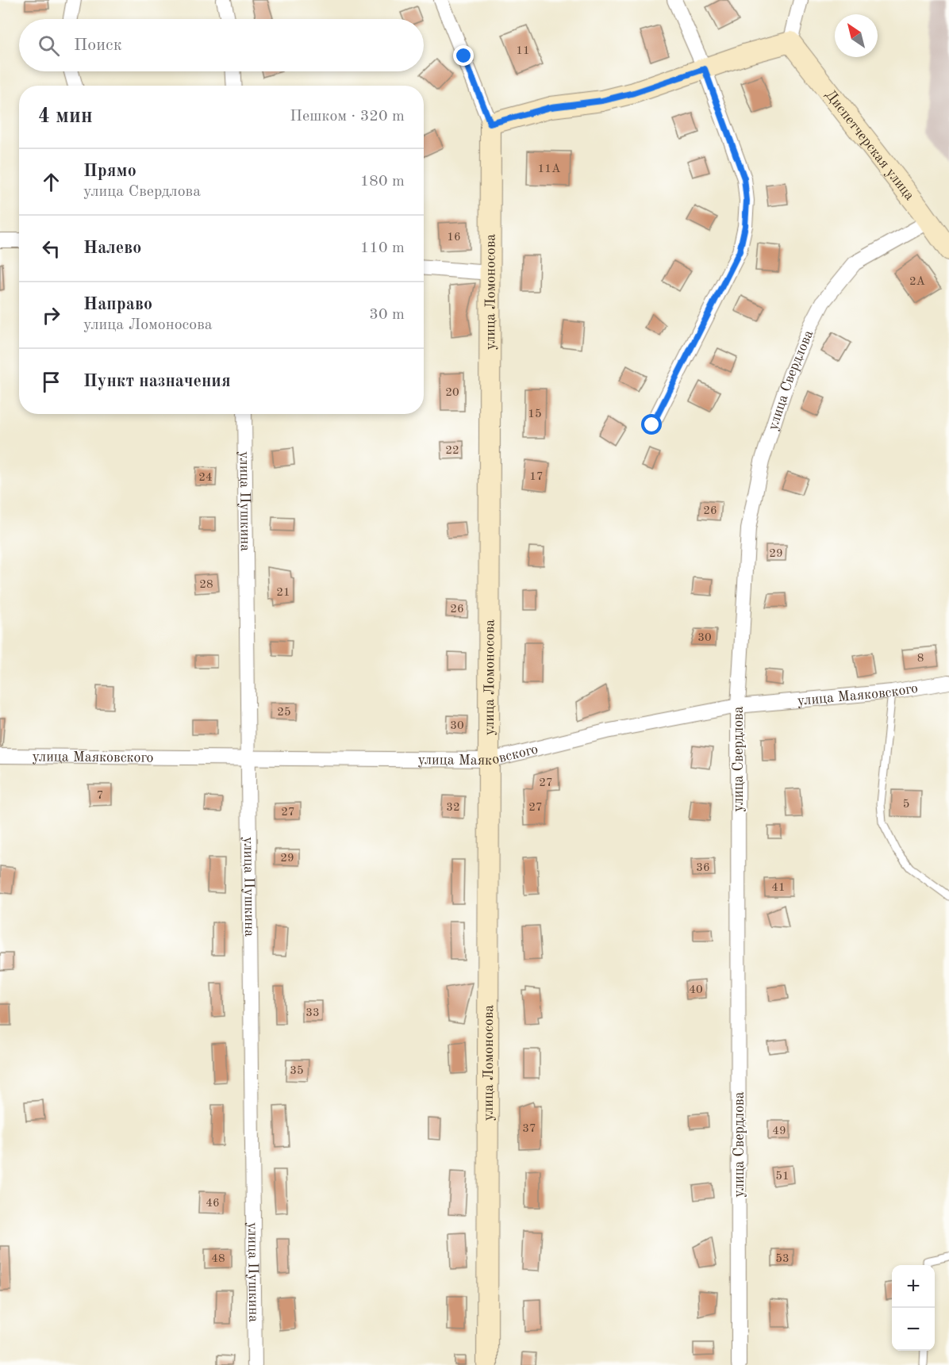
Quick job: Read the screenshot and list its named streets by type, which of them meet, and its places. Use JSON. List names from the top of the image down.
{
  "streets": {
    "street": [
      "Диспетчерская улица",
      "улица Ломоносова",
      "улица Свердлова",
      "улица Пушкина",
      "улица Маяковского"
    ]
  },
  "crossings": [
    ["Диспетчерская улица", "улица Свердлова"],
    ["улица Ломоносова", "улица Маяковского"],
    ["улица Свердлова", "улица Маяковского"],
    ["улица Пушкина", "улица Маяковского"]
  ],
  "house_numbers": [
    "11",
    "11А",
    "16",
    "2А",
    "20",
    "15",
    "22",
    "17",
    "24",
    "26",
    "29",
    "28",
    "21",
    "26",
    "30",
    "8",
    "25",
    "30",
    "27",
    "7",
    "5",
    "32",
    "27",
    "27",
    "29",
    "36",
    "41",
    "40",
    "33",
    "35",
    "37",
    "49",
    "51",
    "46",
    "48",
    "53"
  ],
  "north": "top left",
  "page": {
    "search": "Поиск",
    "heading": ["4 мин", "Пешком · 320 m"],
    "list": [
      ["Прямо", "улица Свердлова", "180 m"],
      ["Налево", "110 m"],
      ["Направо", "улица Ломоносова", "30 m"],
      "Пункт назначения"
    ],
    "map_buttons": ["+", "−"]
  }
}
